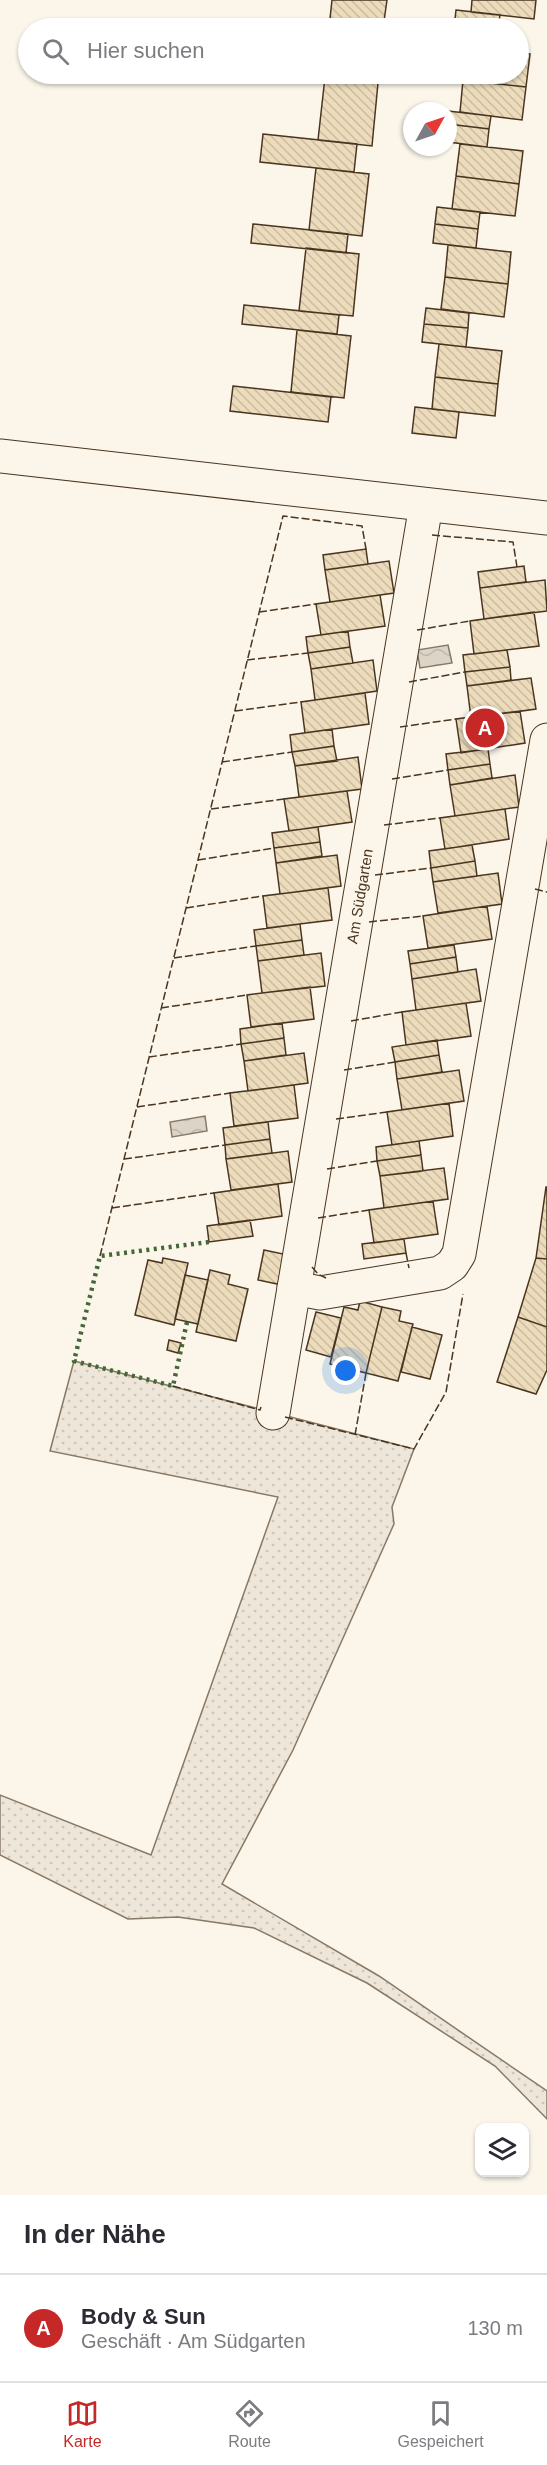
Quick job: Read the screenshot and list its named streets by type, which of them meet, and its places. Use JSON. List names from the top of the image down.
{
  "streets": {
    "street": ["Am Südgarten"]
  },
  "north": "top right",
  "page": {
    "search": "Hier suchen",
    "pins": "A",
    "heading": "In der Nähe",
    "list": [
      {
        "mark": "A",
        "name": "Body & Sun",
        "note": "Geschäft · Am Südgarten",
        "value": "130 m"
      }
    ],
    "nav": ["Karte", "Route", "Gespeichert"]
  }
}
